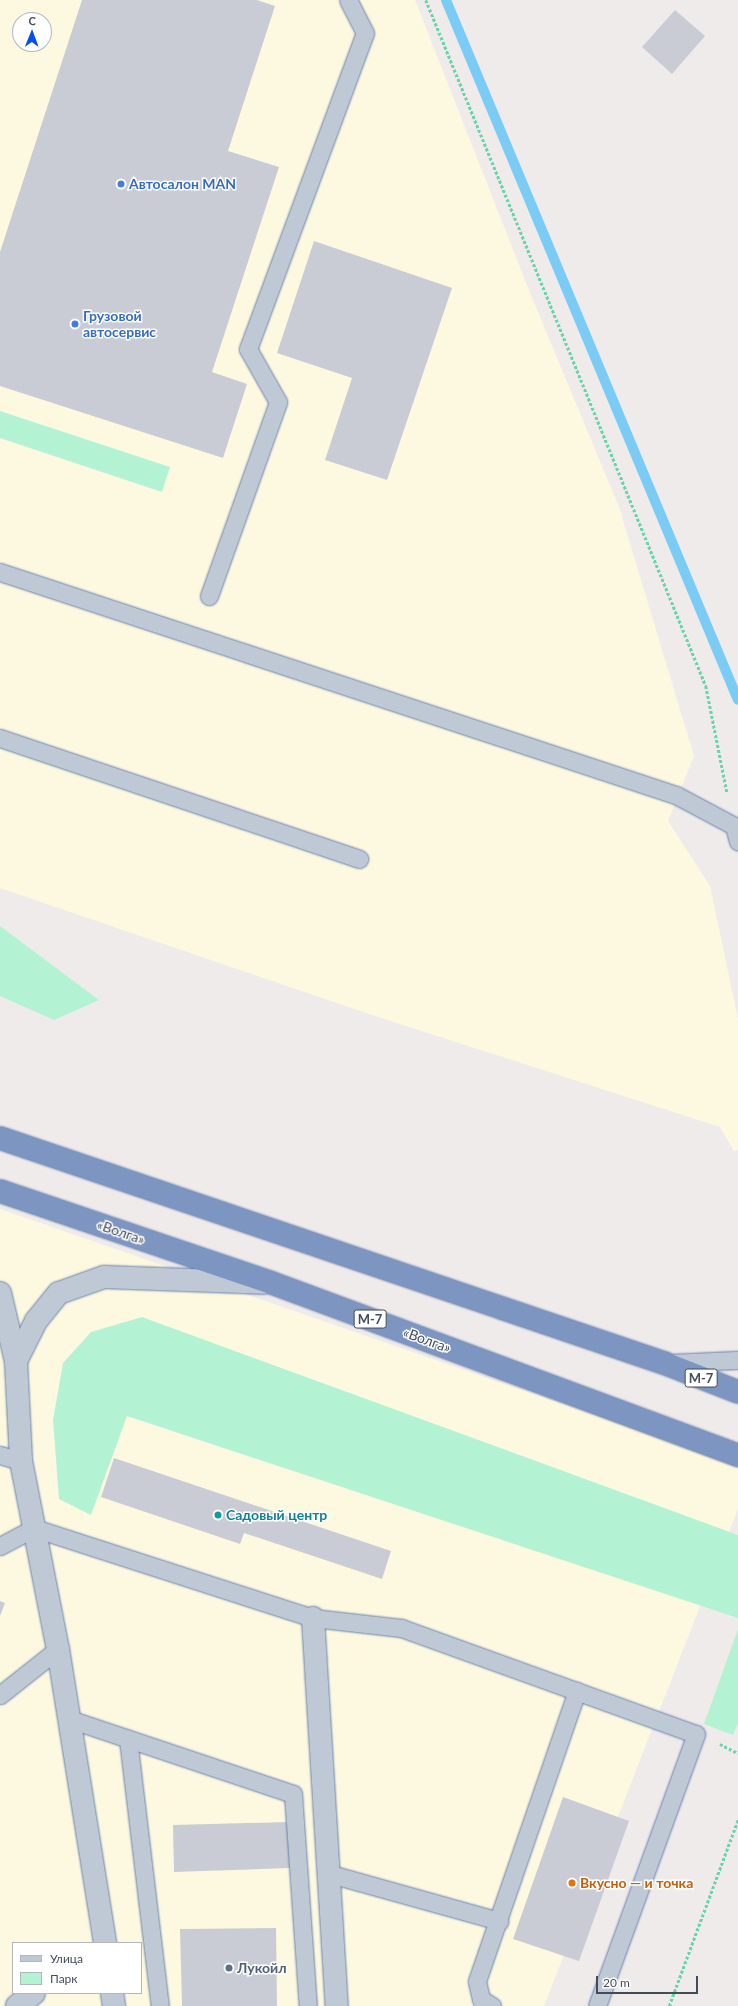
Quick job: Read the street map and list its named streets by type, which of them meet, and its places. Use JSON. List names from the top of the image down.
{
  "streets": {
    "highway": ["«Волга»", "М-7"]
  },
  "places": [
    "Автосалон MAN",
    "Грузовой автосервис",
    "Садовый центр",
    "Вкусно — и точка",
    "Лукойл"
  ],
  "legend": ["Улица", "Парк"],
  "scale_bar": "20 m",
  "north": "top"
}
